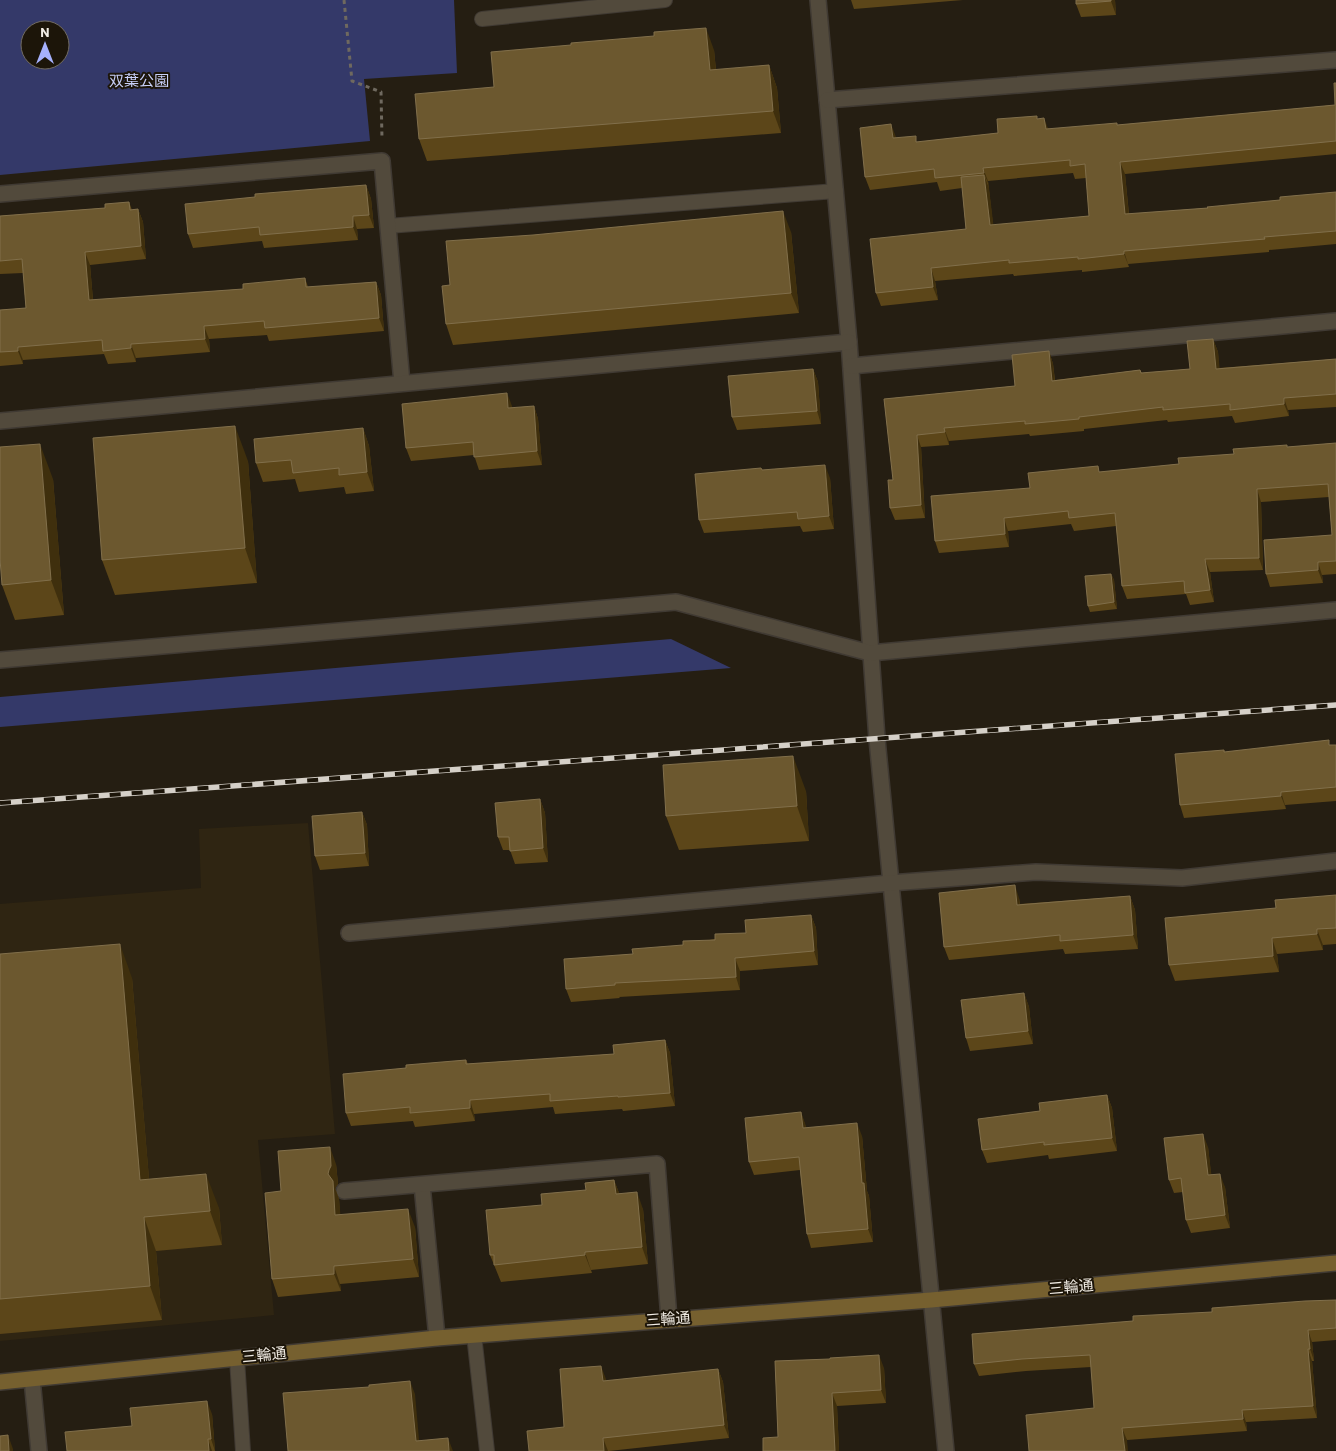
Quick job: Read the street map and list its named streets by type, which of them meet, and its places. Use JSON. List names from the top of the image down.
{
  "streets": {
    "street": ["三輪通"]
  },
  "parks": ["双葉公園"],
  "north": "top"
}
